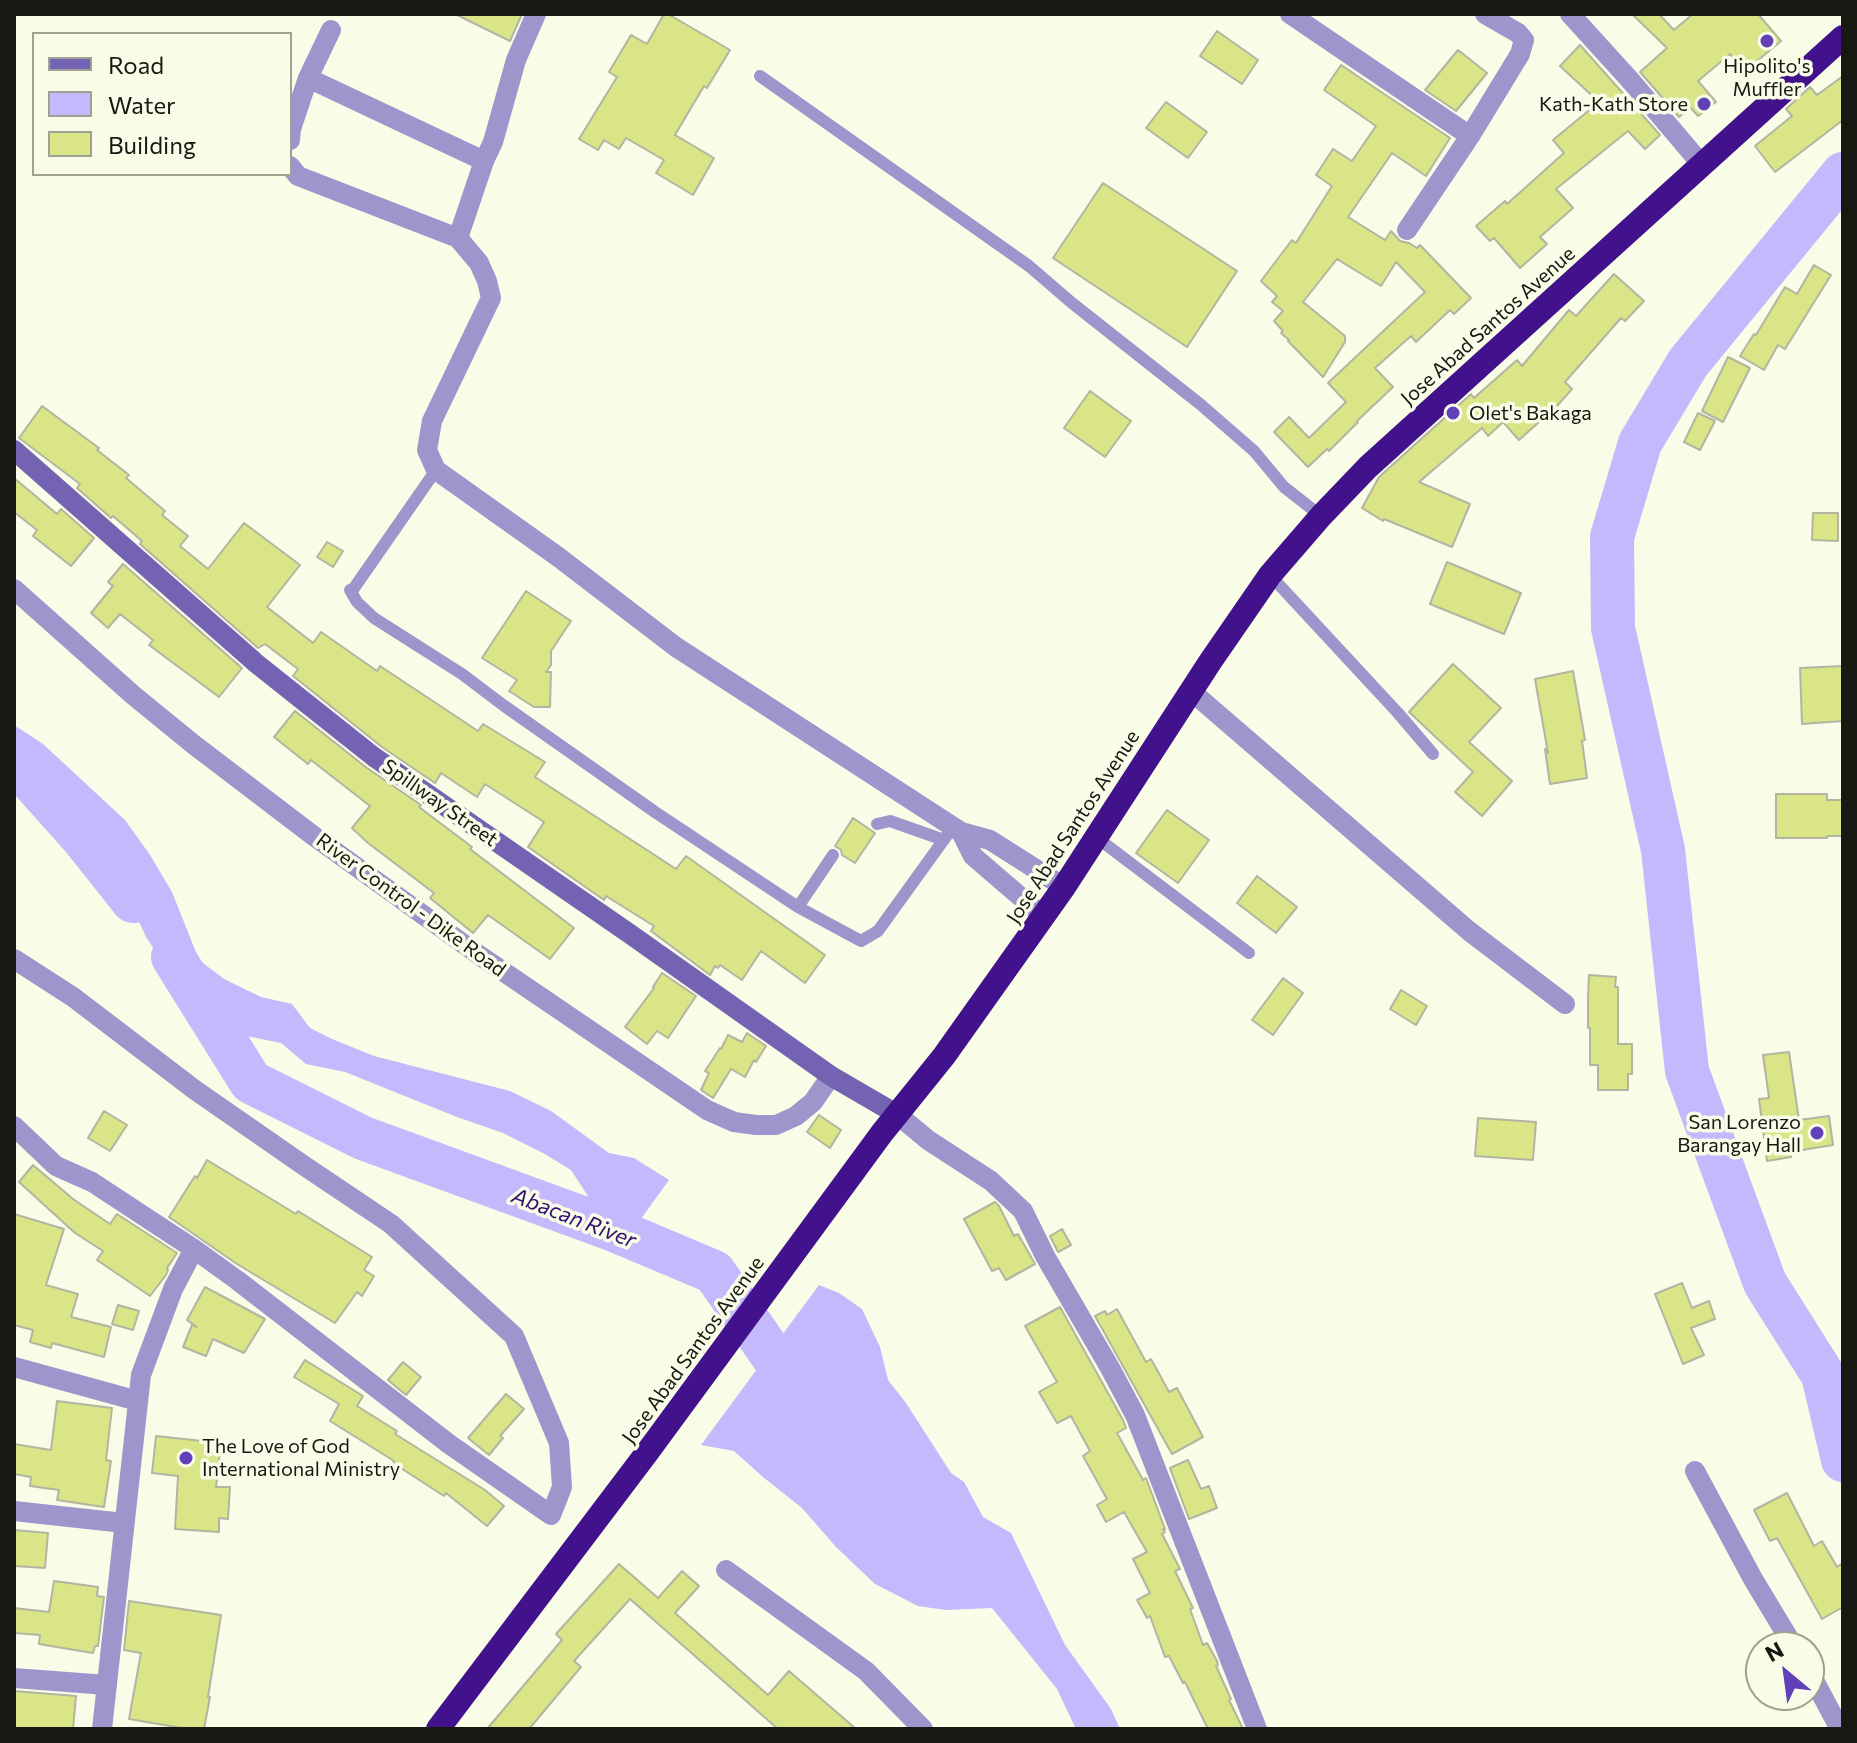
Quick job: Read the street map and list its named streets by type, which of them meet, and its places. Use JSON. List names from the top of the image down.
{
  "streets": {
    "highway": ["Jose Abad Santos Avenue"],
    "street": ["Spillway Street", "River Control - Dike Road"]
  },
  "crossings": [
    ["Jose Abad Santos Avenue", "Spillway Street"],
    ["Spillway Street", "River Control - Dike Road"]
  ],
  "water": ["Abacan River"],
  "places": [
    "Hipolito's Muffler",
    "Kath-Kath Store",
    "Olet's Bakaga",
    "San Lorenzo Barangay Hall",
    "The Love of God International Ministry"
  ],
  "legend": ["Road", "Water", "Building"],
  "north": "top left"
}
